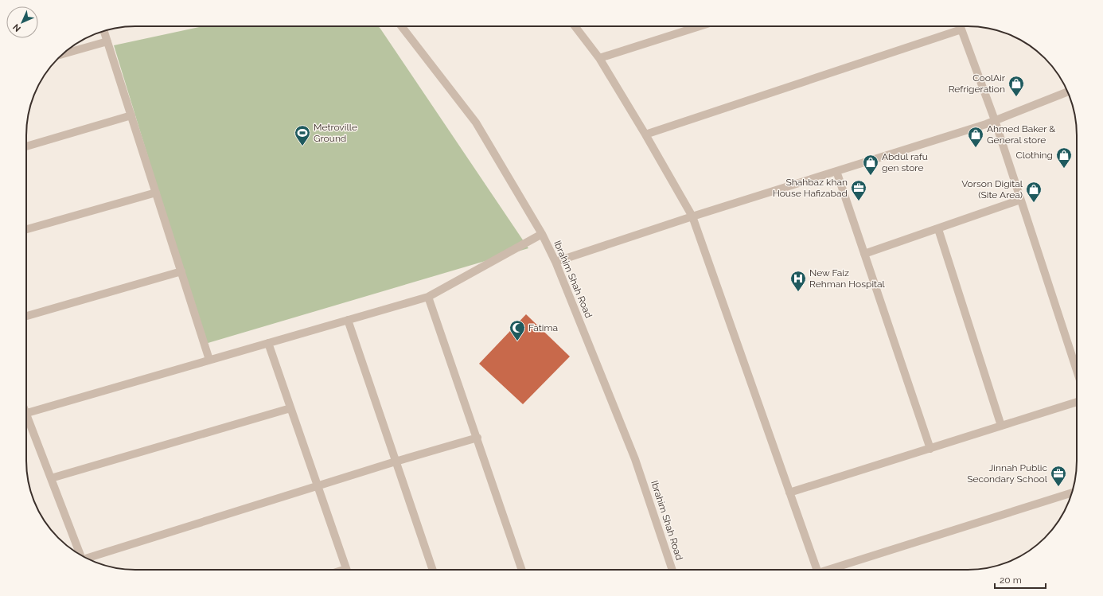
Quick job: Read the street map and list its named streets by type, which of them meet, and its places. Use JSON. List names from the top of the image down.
{
  "streets": {
    "street": ["Ibrahim Shah Road"]
  },
  "places": {
    "shop": [
      "CoolAir Refrigeration",
      "Ahmed Baker & General store",
      "Clothing",
      "Abdul rafu gen store",
      "Vorson Digital (Site Area)"
    ],
    "sports": ["Metroville Ground"],
    "office": ["Shahbaz khan House Hafizabad", "Jinnah Public Secondary School"],
    "hospital": ["New Faiz Rehman Hospital"],
    "mosque": ["Fatima"]
  },
  "scale_bar": "20 m",
  "north": "bottom left"
}
